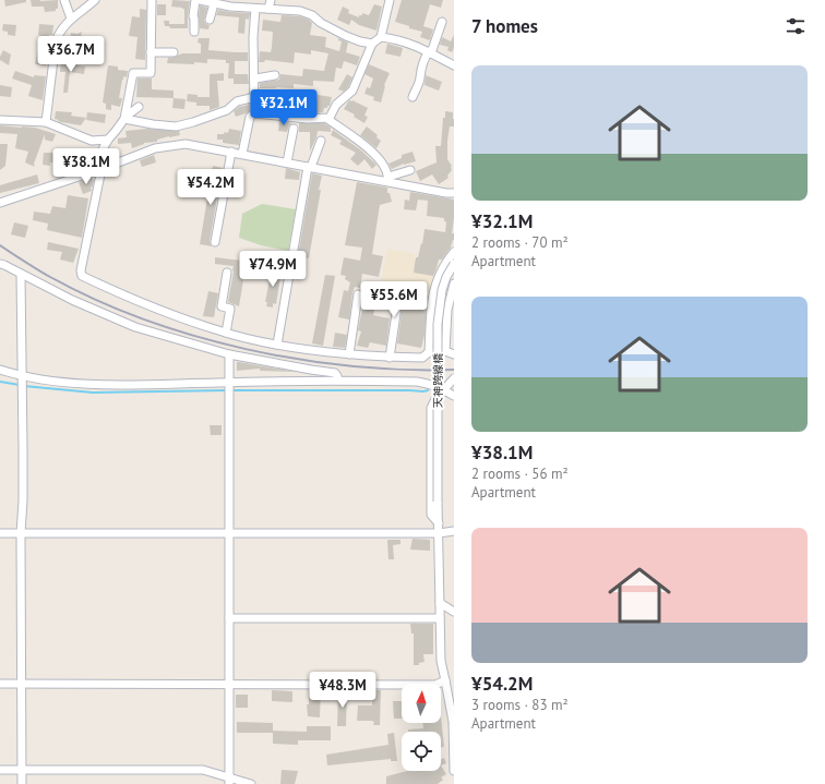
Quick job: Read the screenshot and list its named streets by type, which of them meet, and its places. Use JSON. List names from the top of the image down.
{
  "streets": {
    "street": ["天神跨線橋"]
  },
  "north": "top",
  "page": {
    "heading": "7 homes",
    "price": [
      "¥36.7M",
      "¥32.1M",
      "¥38.1M",
      "¥54.2M",
      "¥74.9M",
      "¥55.6M",
      "¥48.3M"
    ],
    "list": [
      {
        "name": "¥32.1M",
        "note": "2 rooms · 70 m² · Apartment"
      },
      {
        "name": "¥38.1M",
        "note": "2 rooms · 56 m² · Apartment"
      },
      {
        "name": "¥54.2M",
        "note": "3 rooms · 83 m² · Apartment"
      }
    ]
  }
}
